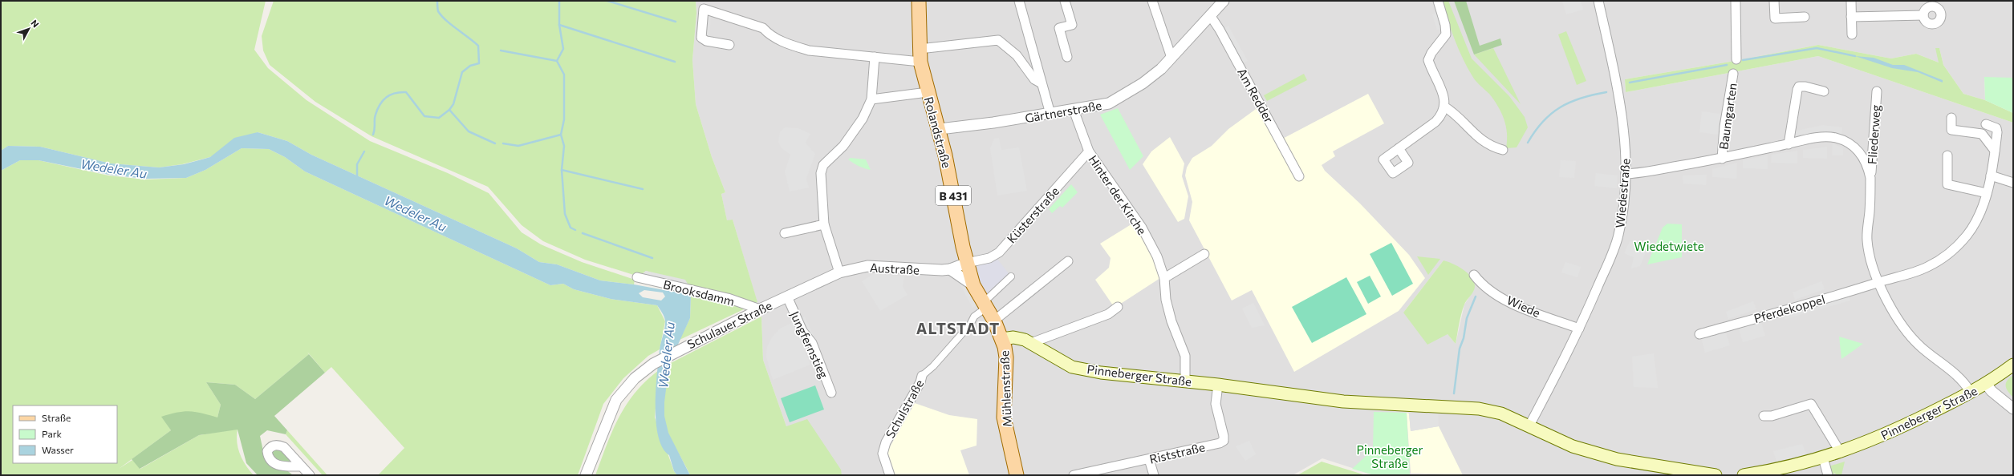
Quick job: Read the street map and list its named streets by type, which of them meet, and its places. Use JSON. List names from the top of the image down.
{
  "streets": {
    "main road": [
      "Rolandstraße",
      "B 431",
      "Pinneberger Straße",
      "Mühlenstraße"
    ],
    "street": [
      "Am Redder",
      "Gärtnerstraße",
      "Baumgarten",
      "Fliederweg",
      "Wiedestraße",
      "Hinter der Kirche",
      "Küsterstraße",
      "Austraße",
      "Brooksdamm",
      "Wiede",
      "Pferdekoppel",
      "Schulauer Straße",
      "Jungfernstieg",
      "Schulstraße",
      "Riststraße"
    ]
  },
  "crossings": [
    ["Am Redder", "Gärtnerstraße"],
    ["Gärtnerstraße", "Rolandstraße"],
    ["Gärtnerstraße", "Hinter der Kirche"],
    ["Rolandstraße", "B 431"],
    ["Rolandstraße", "Küsterstraße"],
    ["Rolandstraße", "Austraße"],
    ["Wiedestraße", "Wiede"],
    ["Wiedestraße", "Pinneberger Straße"],
    ["Hinter der Kirche", "Küsterstraße"],
    ["Hinter der Kirche", "Pinneberger Straße"],
    ["B 431", "Küsterstraße"],
    ["B 431", "Austraße"],
    ["B 431", "Pinneberger Straße"],
    ["B 431", "Mühlenstraße"],
    ["B 431", "Schulstraße"],
    ["Küsterstraße", "Austraße"],
    ["Austraße", "Schulauer Straße"],
    ["Austraße", "Jungfernstieg"],
    ["Brooksdamm", "Schulauer Straße"],
    ["Schulauer Straße", "Jungfernstieg"],
    ["Pinneberger Straße", "Mühlenstraße"],
    ["Pinneberger Straße", "Riststraße"]
  ],
  "districts": ["ALTSTADT"],
  "water": ["Wedeler Au"],
  "parks": ["Wiedetwiete", "Pinneberger Straße"],
  "legend": ["Straße", "Park", "Wasser"],
  "north": "top right"
}
